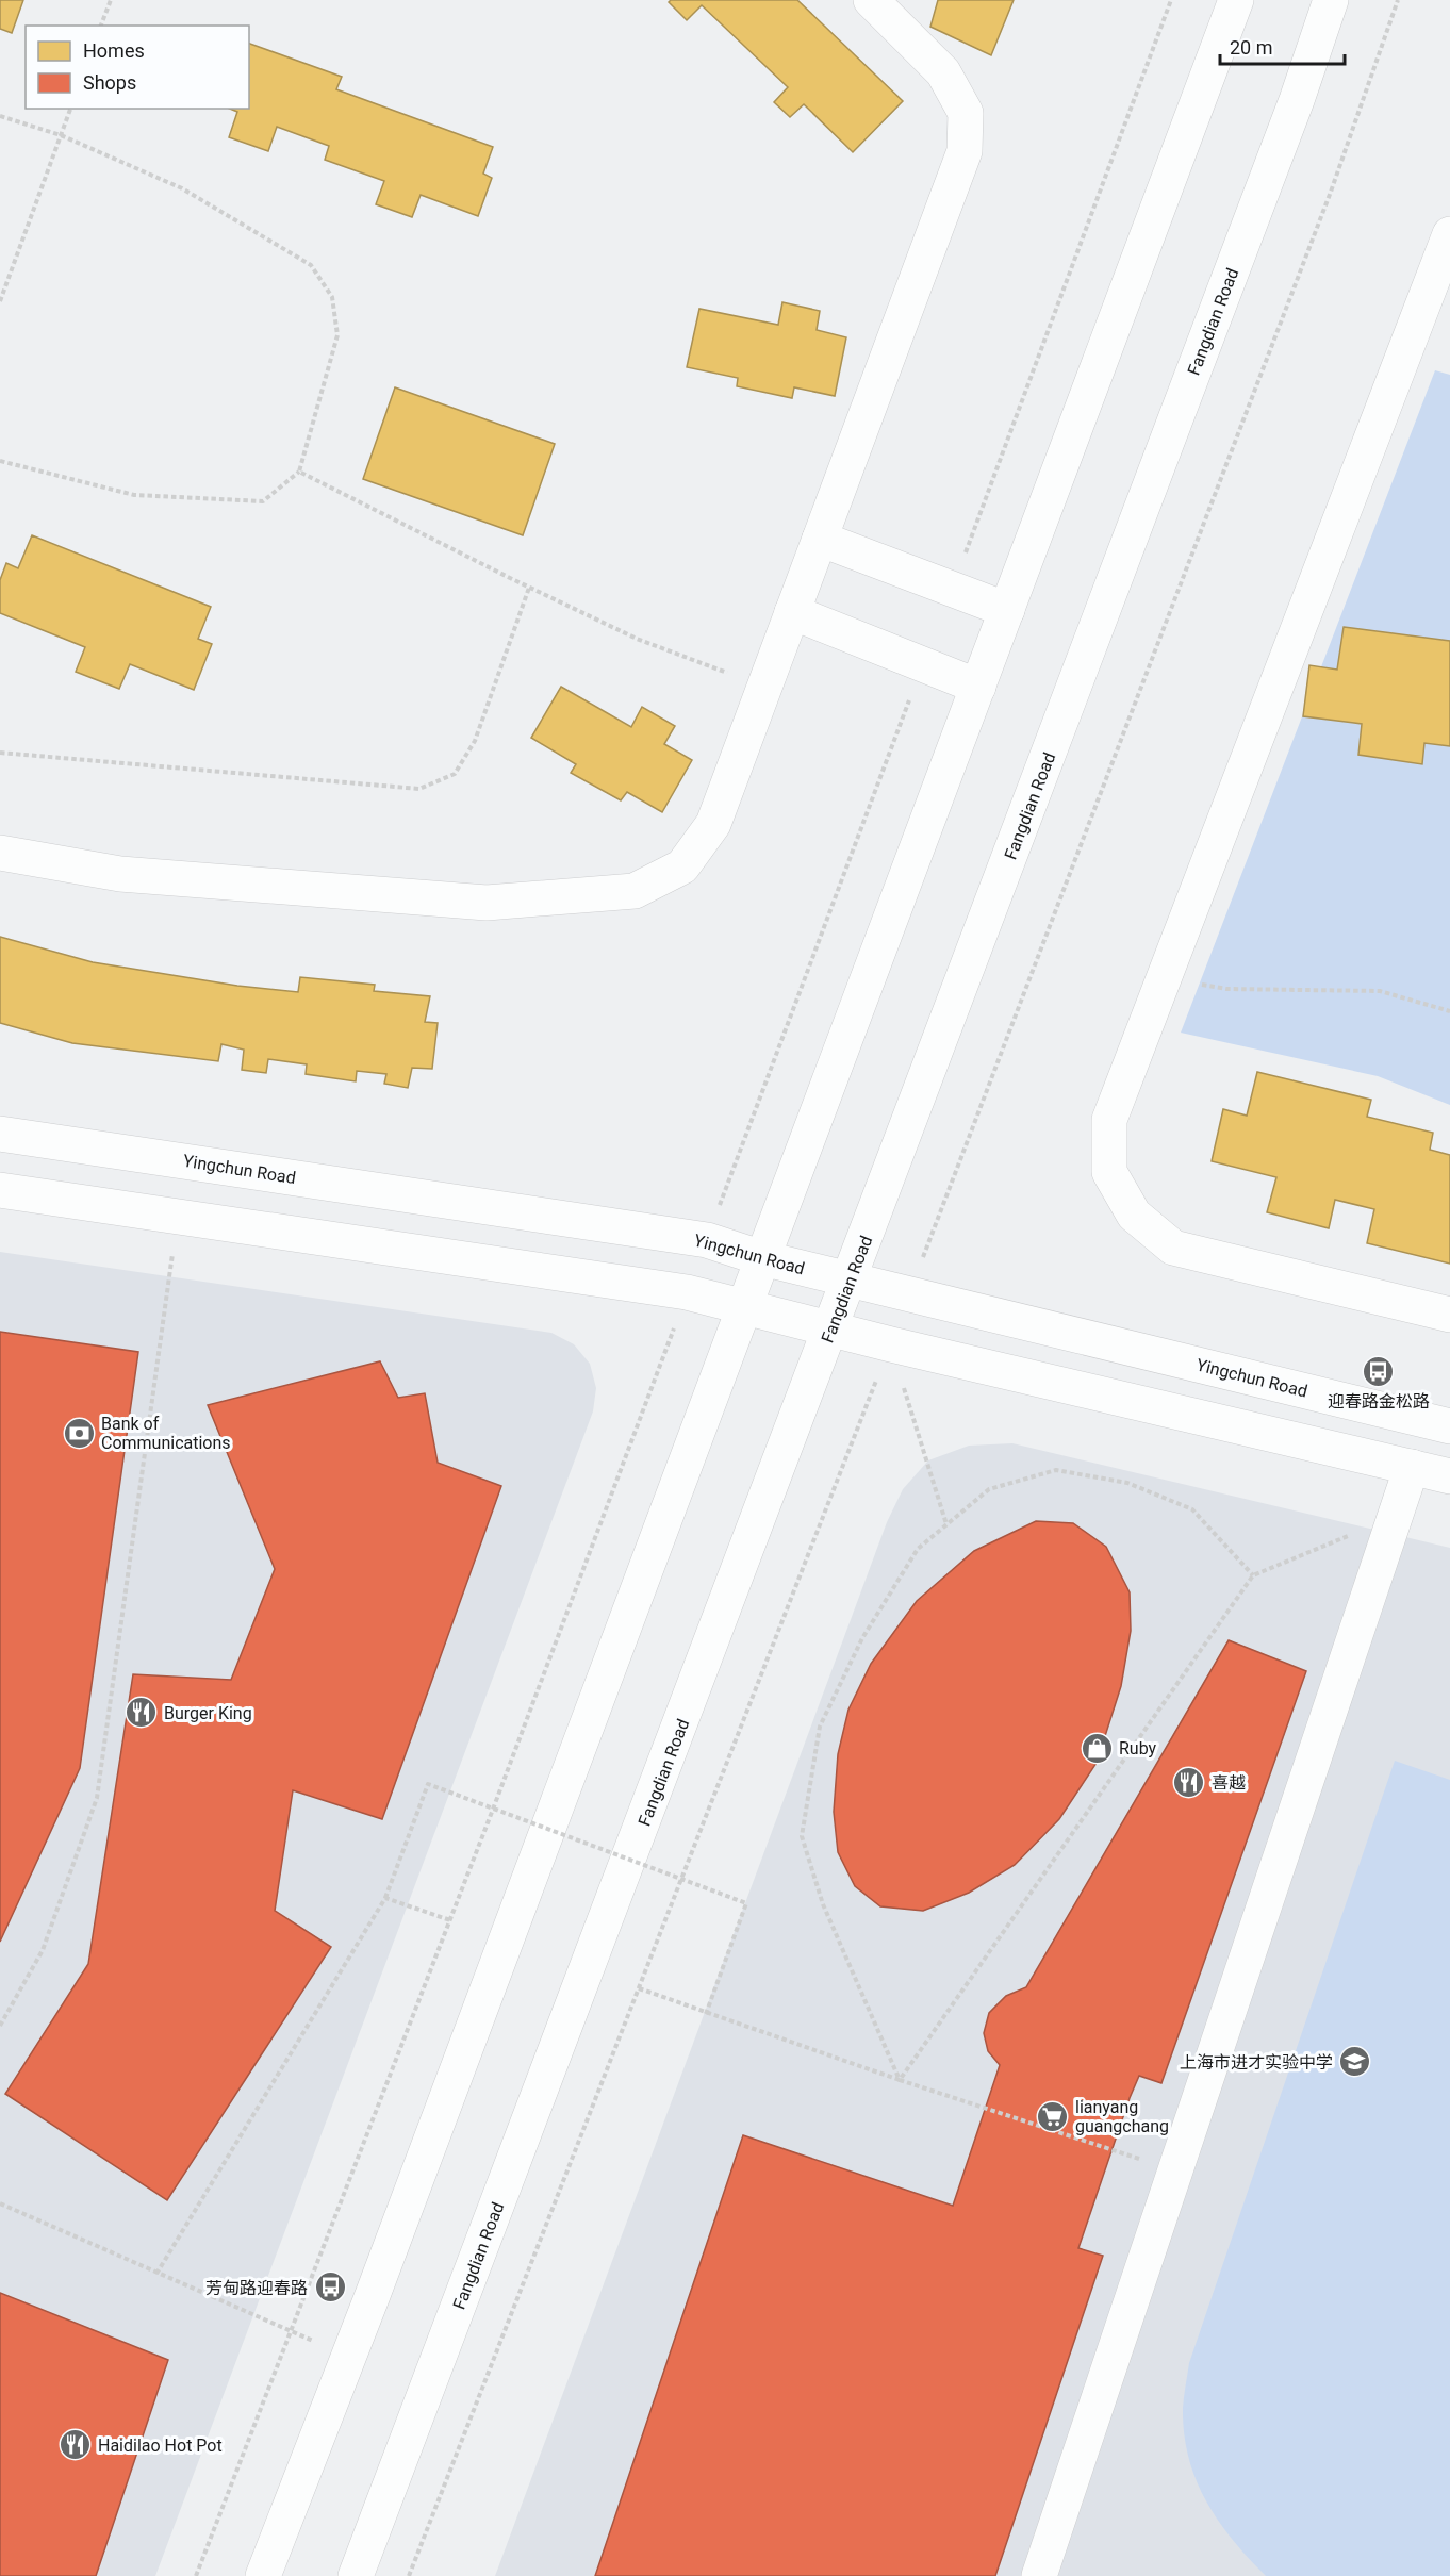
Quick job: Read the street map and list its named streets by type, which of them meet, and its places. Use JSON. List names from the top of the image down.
{
  "streets": {
    "main road": ["Fangdian Road", "Yingchun Road"]
  },
  "crossings": [
    ["Fangdian Road", "Yingchun Road"]
  ],
  "places": {
    "bus stop": ["迎春路金松路", "芳甸路迎春路"],
    "bank": ["Bank of Communications"],
    "restaurant": ["Burger King", "喜越", "Haidilao Hot Pot"],
    "shop": ["Ruby"],
    "school or university": ["上海市进才实验中学"],
    "supermarket": ["lianyang guangchang"]
  },
  "legend": ["Homes", "Shops"],
  "scale_bar": "20 m"
}
